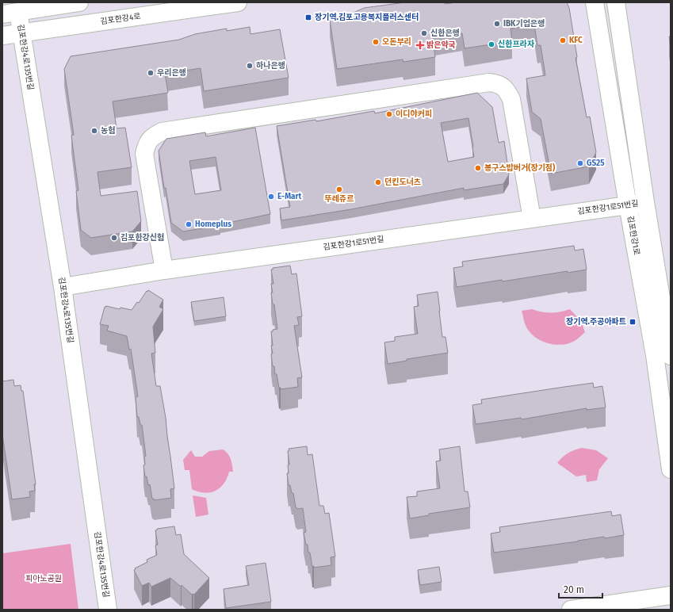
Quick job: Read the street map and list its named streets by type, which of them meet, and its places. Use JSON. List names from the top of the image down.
{
  "streets": {
    "street": [
      "김포한강4로",
      "김포한강4로135번길",
      "김포한강1로51번길",
      "김포한강1로"
    ]
  },
  "crossings": [
    ["김포한강4로", "김포한강4로135번길"],
    ["김포한강4로135번길", "김포한강1로51번길"],
    ["김포한강1로51번길", "김포한강1로"]
  ],
  "parks": ["피아노공원"],
  "places": {
    "transit": ["장기역.김포고용복지플러스센터", "장기역.주공아파트"],
    "other": [
      "IBK기업은행",
      "신한은행",
      "KFC",
      "오돈부리",
      "신한프라자",
      "하나은행",
      "우리은행",
      "이디야커피",
      "농협",
      "GS25",
      "봉구스밥버거(장기점)",
      "던킨도너츠",
      "뚜레쥬르",
      "E-Mart",
      "Homeplus",
      "김포한강신협"
    ],
    "health": ["밝은약국"]
  },
  "scale_bar": "20 m"
}
